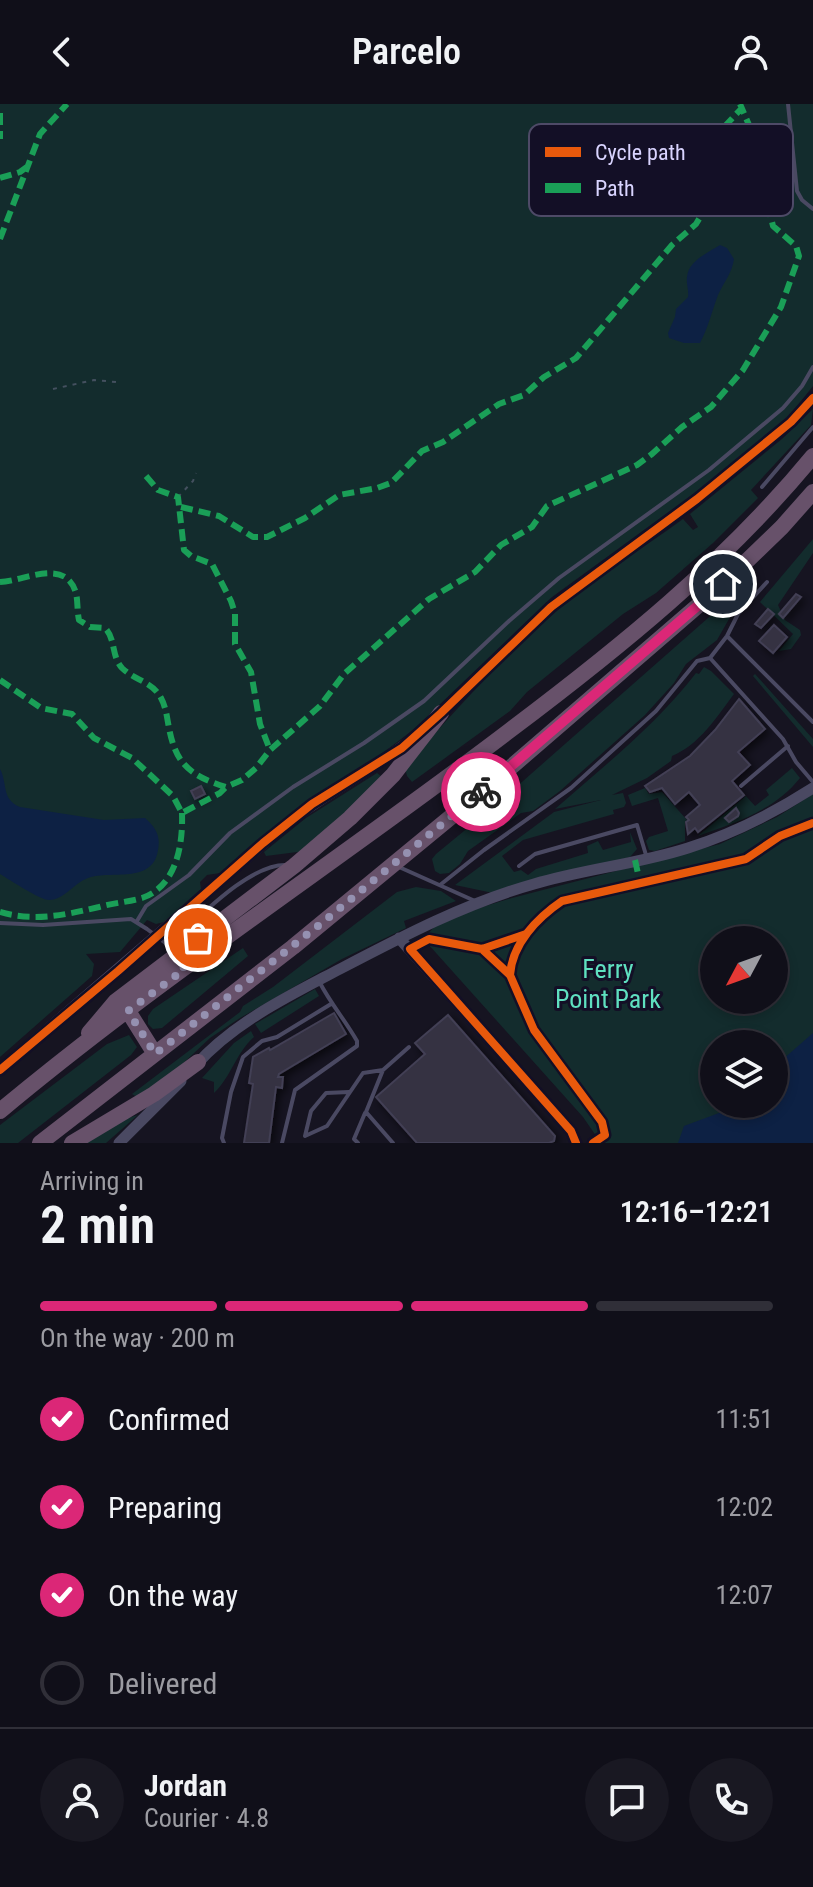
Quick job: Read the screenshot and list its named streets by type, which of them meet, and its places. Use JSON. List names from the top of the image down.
{
  "parks": ["Ferry Point Park"],
  "legend": ["Cycle path", "Path"],
  "north": "bottom left",
  "page": {
    "header": "Parcelo",
    "heading": ["2 min", "Arriving in", "12:16–12:21"],
    "panel": ["Jordan", "Courier · 4.8"],
    "bar": "On the way · 200 m",
    "list": [
      ["Confirmed", "11:51"],
      ["Preparing", "12:02"],
      ["On the way", "12:07"],
      "Delivered"
    ]
  }
}
